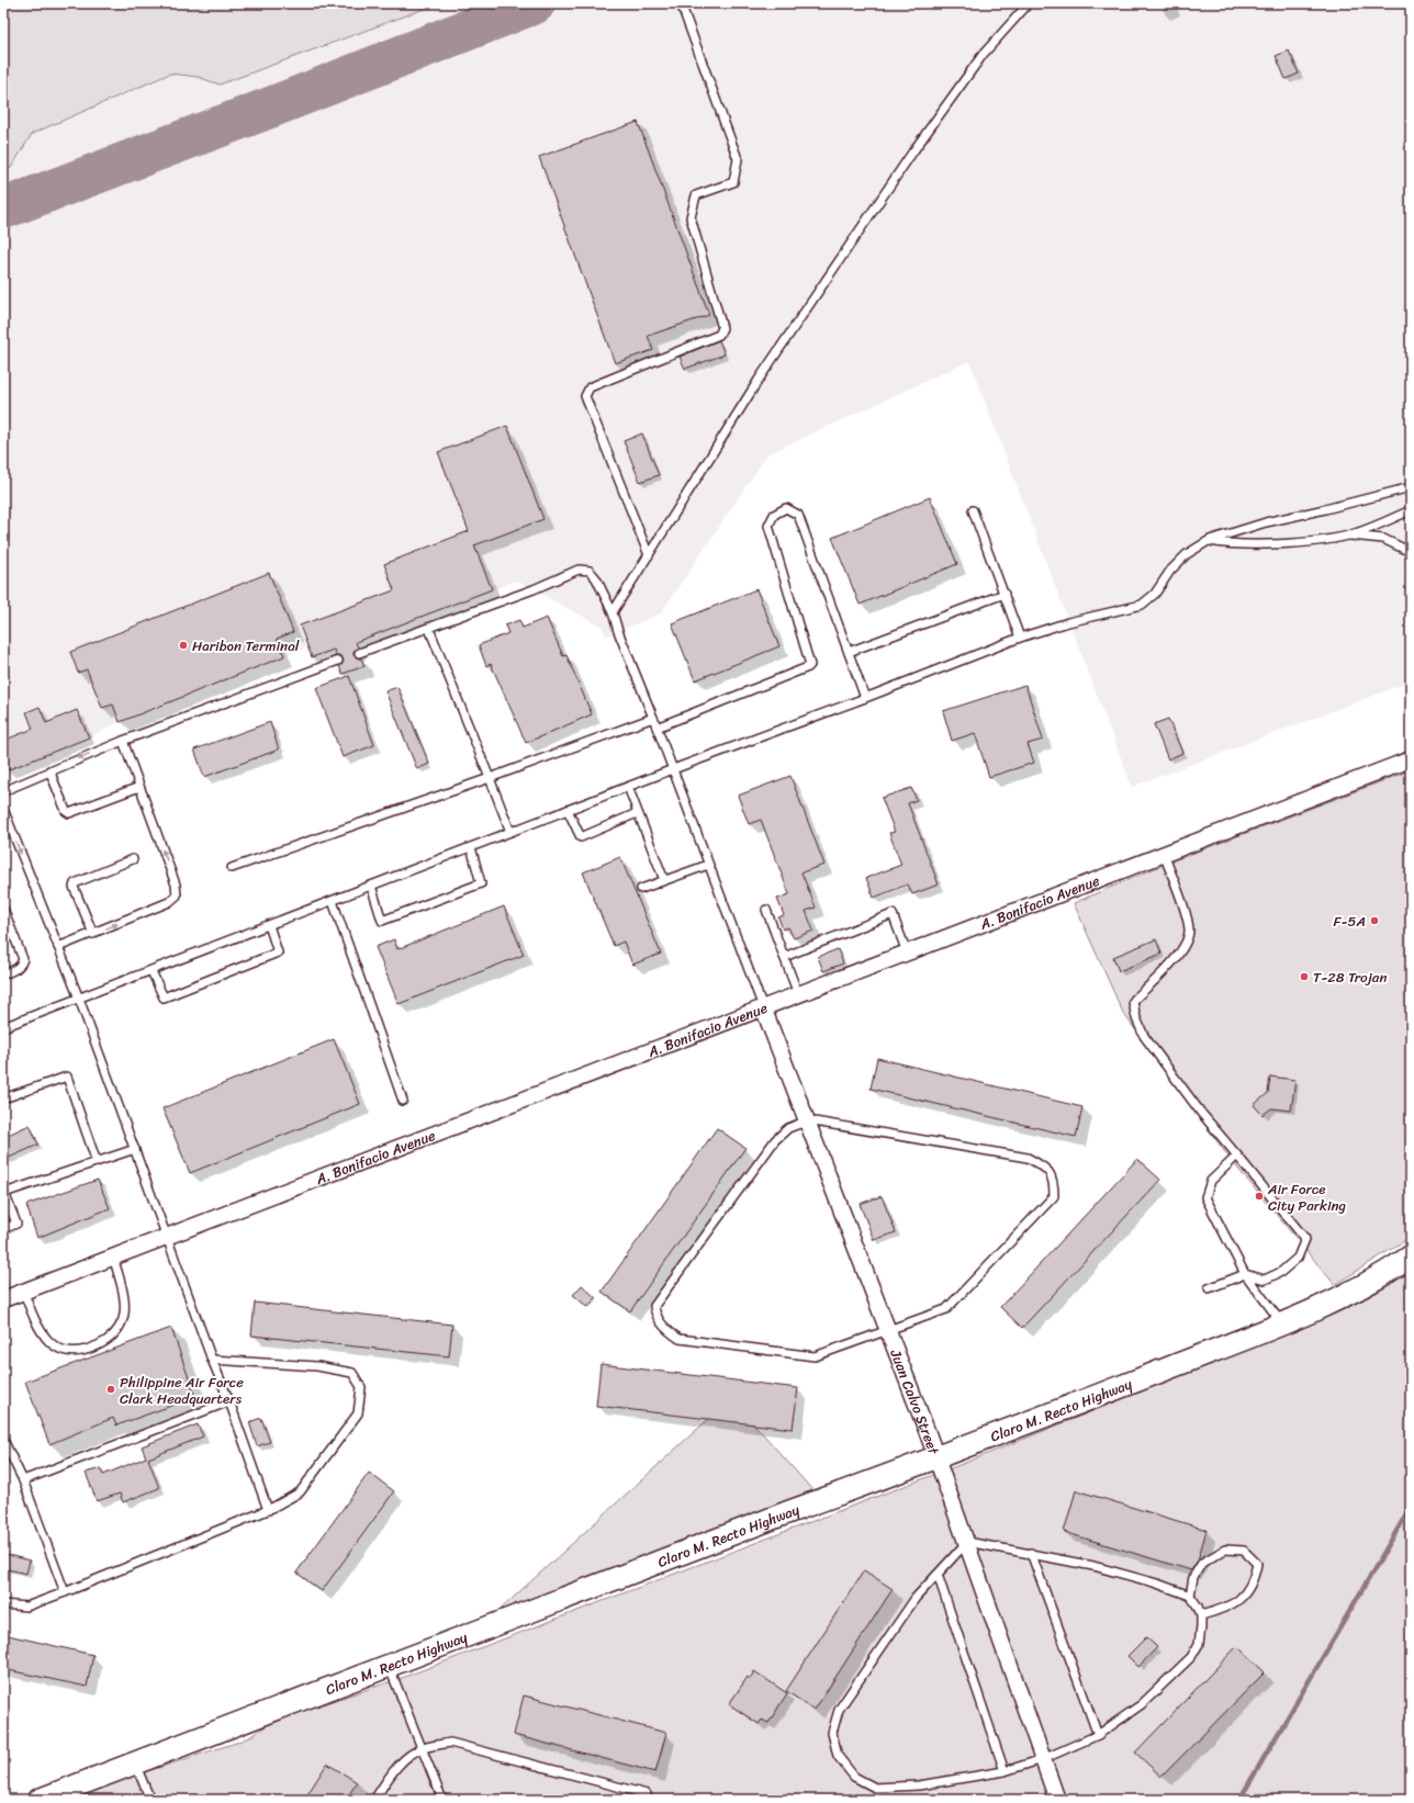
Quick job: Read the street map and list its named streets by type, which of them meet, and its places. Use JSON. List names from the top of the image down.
{
  "streets": {
    "main road": ["Claro M. Recto Highway"],
    "street": ["A. Bonifacio Avenue", "Juan Calvo Street"]
  },
  "crossings": [
    ["A. Bonifacio Avenue", "Juan Calvo Street"],
    ["Juan Calvo Street", "Claro M. Recto Highway"]
  ],
  "places": [
    "Haribon Terminal",
    "F-5A",
    "T-28 Trojan",
    "Air Force City Parking",
    "Philippine Air Force Clark Headquarters"
  ]
}
